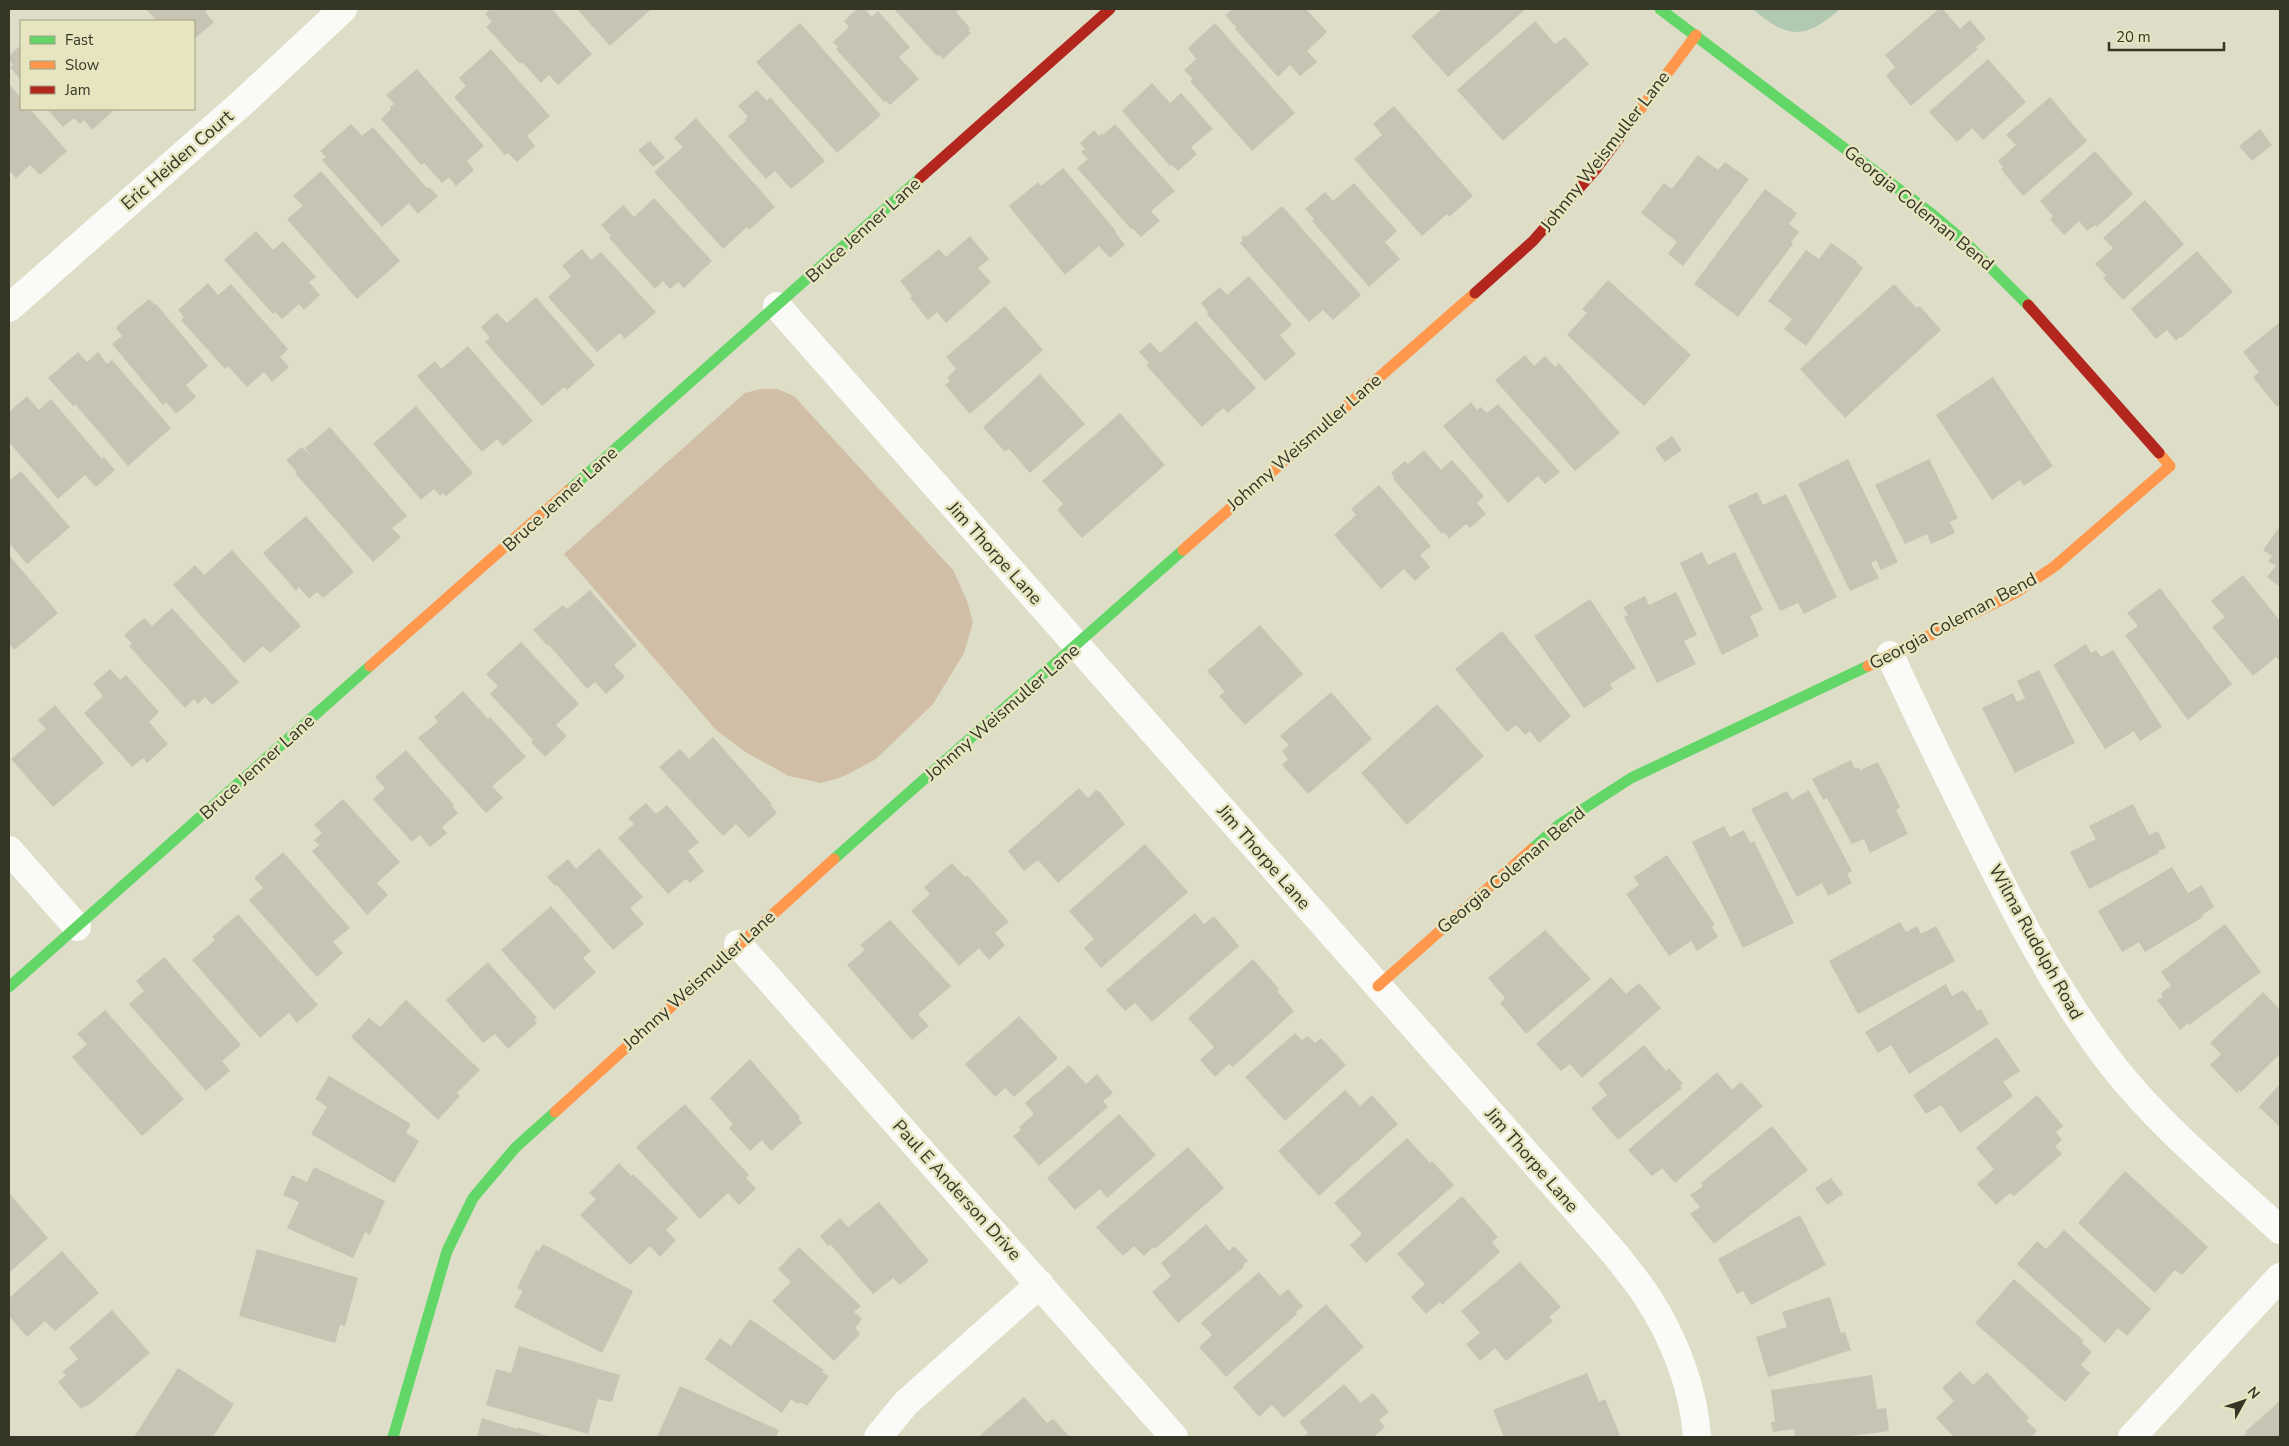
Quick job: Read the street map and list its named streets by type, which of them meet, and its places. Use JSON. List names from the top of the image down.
{
  "streets": {
    "street": [
      "Johnny Weismuller Lane",
      "Eric Heiden Court",
      "Georgia Coleman Bend",
      "Bruce Jenner Lane",
      "Jim Thorpe Lane",
      "Wilma Rudolph Road",
      "Paul E Anderson Drive"
    ]
  },
  "crossings": [
    ["Johnny Weismuller Lane", "Georgia Coleman Bend"],
    ["Johnny Weismuller Lane", "Jim Thorpe Lane"],
    ["Johnny Weismuller Lane", "Paul E Anderson Drive"],
    ["Georgia Coleman Bend", "Jim Thorpe Lane"],
    ["Georgia Coleman Bend", "Wilma Rudolph Road"],
    ["Bruce Jenner Lane", "Jim Thorpe Lane"]
  ],
  "legend": ["Fast", "Slow", "Jam"],
  "scale_bar": "20 m",
  "north": "top right"
}
